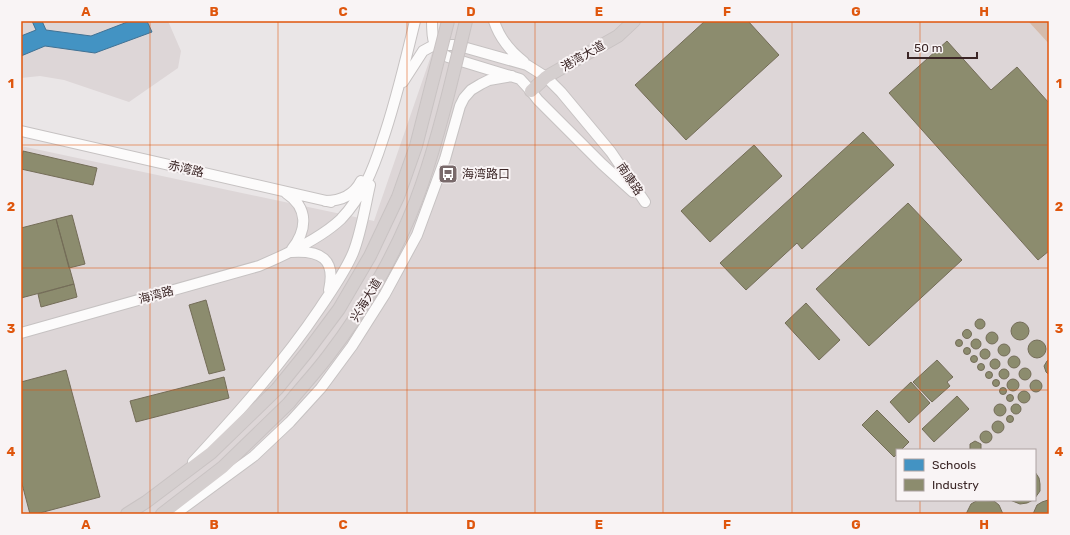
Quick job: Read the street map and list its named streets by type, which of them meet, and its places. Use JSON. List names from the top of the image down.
{
  "streets": {
    "main road": ["港湾大道", "兴海大道"],
    "street": ["赤湾路", "南康路", "海湾路"]
  },
  "crossings": [
    ["港湾大道", "南康路"],
    ["赤湾路", "兴海大道"],
    ["南康路", "兴海大道"],
    ["海湾路", "兴海大道"]
  ],
  "places": {
    "bus stop": ["海湾路口"]
  },
  "legend": ["Schools", "Industry"],
  "scale_bar": "50 m",
  "grid": {
    "columns": [
      "A",
      "B",
      "C",
      "D",
      "E",
      "F",
      "G",
      "H"
    ],
    "rows": [
      "1",
      "2",
      "3",
      "4"
    ]
  }
}
